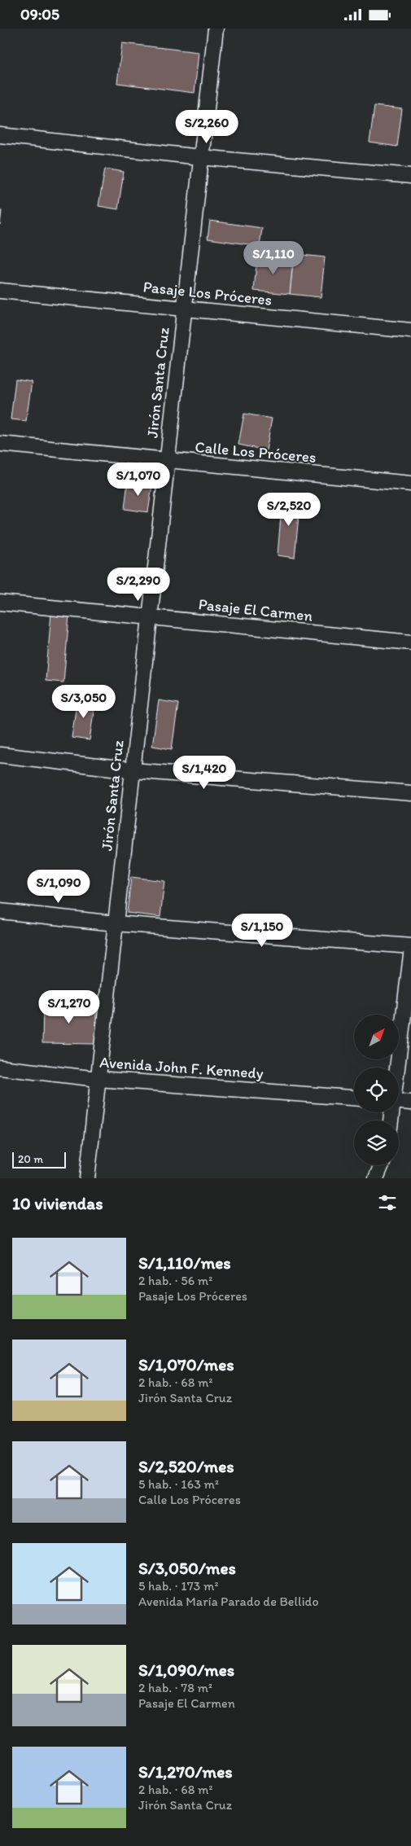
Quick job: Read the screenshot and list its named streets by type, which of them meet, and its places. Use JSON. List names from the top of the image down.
{
  "streets": {
    "street": [
      "Pasaje Los Próceres",
      "Jirón Santa Cruz",
      "Calle Los Próceres",
      "Pasaje El Carmen",
      "Avenida John F. Kennedy"
    ]
  },
  "crossings": [
    ["Pasaje Los Próceres", "Jirón Santa Cruz"],
    ["Jirón Santa Cruz", "Calle Los Próceres"],
    ["Jirón Santa Cruz", "Pasaje El Carmen"],
    ["Jirón Santa Cruz", "Avenida John F. Kennedy"]
  ],
  "scale_bar": "20 m",
  "north": "top right",
  "page": {
    "status": "09:05",
    "price": [
      "S/2,260",
      "S/1,110",
      "S/1,070",
      "S/2,520",
      "S/2,290",
      "S/3,050",
      "S/1,420",
      "S/1,090",
      "S/1,150",
      "S/1,270"
    ],
    "scale": "20 m",
    "heading": "10 viviendas",
    "list": [
      {
        "name": "S/1,110/mes",
        "note": "2 hab. · 56 m² · Pasaje Los Próceres"
      },
      {
        "name": "S/1,070/mes",
        "note": "2 hab. · 68 m² · Jirón Santa Cruz"
      },
      {
        "name": "S/2,520/mes",
        "note": "5 hab. · 163 m² · Calle Los Próceres"
      },
      {
        "name": "S/3,050/mes",
        "note": "5 hab. · 173 m² · Avenida María Parado de Bellido"
      },
      {
        "name": "S/1,090/mes",
        "note": "2 hab. · 78 m² · Pasaje El Carmen"
      },
      {
        "name": "S/1,270/mes",
        "note": "2 hab. · 68 m² · Jirón Santa Cruz"
      }
    ]
  }
}
